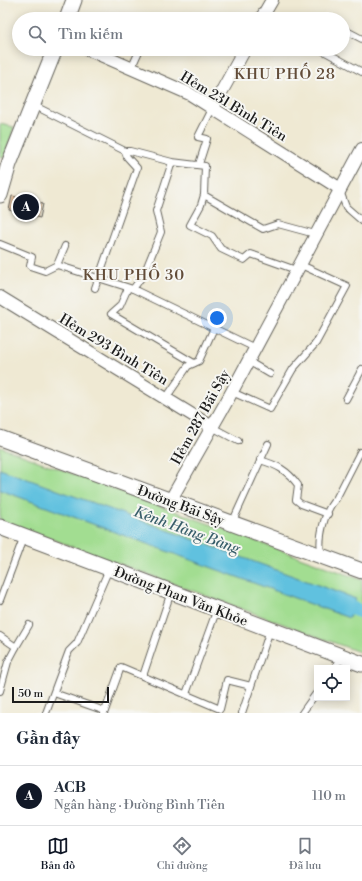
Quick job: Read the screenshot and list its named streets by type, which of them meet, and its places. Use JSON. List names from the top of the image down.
{
  "streets": {
    "street": [
      "Hẻm 231 Bình Tiên",
      "Hẻm 293 Bình Tiên",
      "Hẻm 287 Bãi Sậy",
      "Đường Bãi Sậy",
      "Đường Phan Văn Khỏe"
    ]
  },
  "crossings": [
    ["Hẻm 293 Bình Tiên", "Hẻm 287 Bãi Sậy"],
    ["Hẻm 287 Bãi Sậy", "Đường Bãi Sậy"]
  ],
  "districts": ["KHU PHỐ 28", "KHU PHỐ 30"],
  "water": ["Kênh Hàng Bàng"],
  "scale_bar": "50 m",
  "page": {
    "search": "Tìm kiếm",
    "pins": "A",
    "scale": "50 m",
    "heading": "Gần đây",
    "list": [
      {
        "mark": "A",
        "name": "ACB",
        "note": "Ngân hàng · Đường Bình Tiên",
        "value": "110 m"
      }
    ],
    "nav": ["Bản đồ", "Chỉ đường", "Đã lưu"]
  }
}
